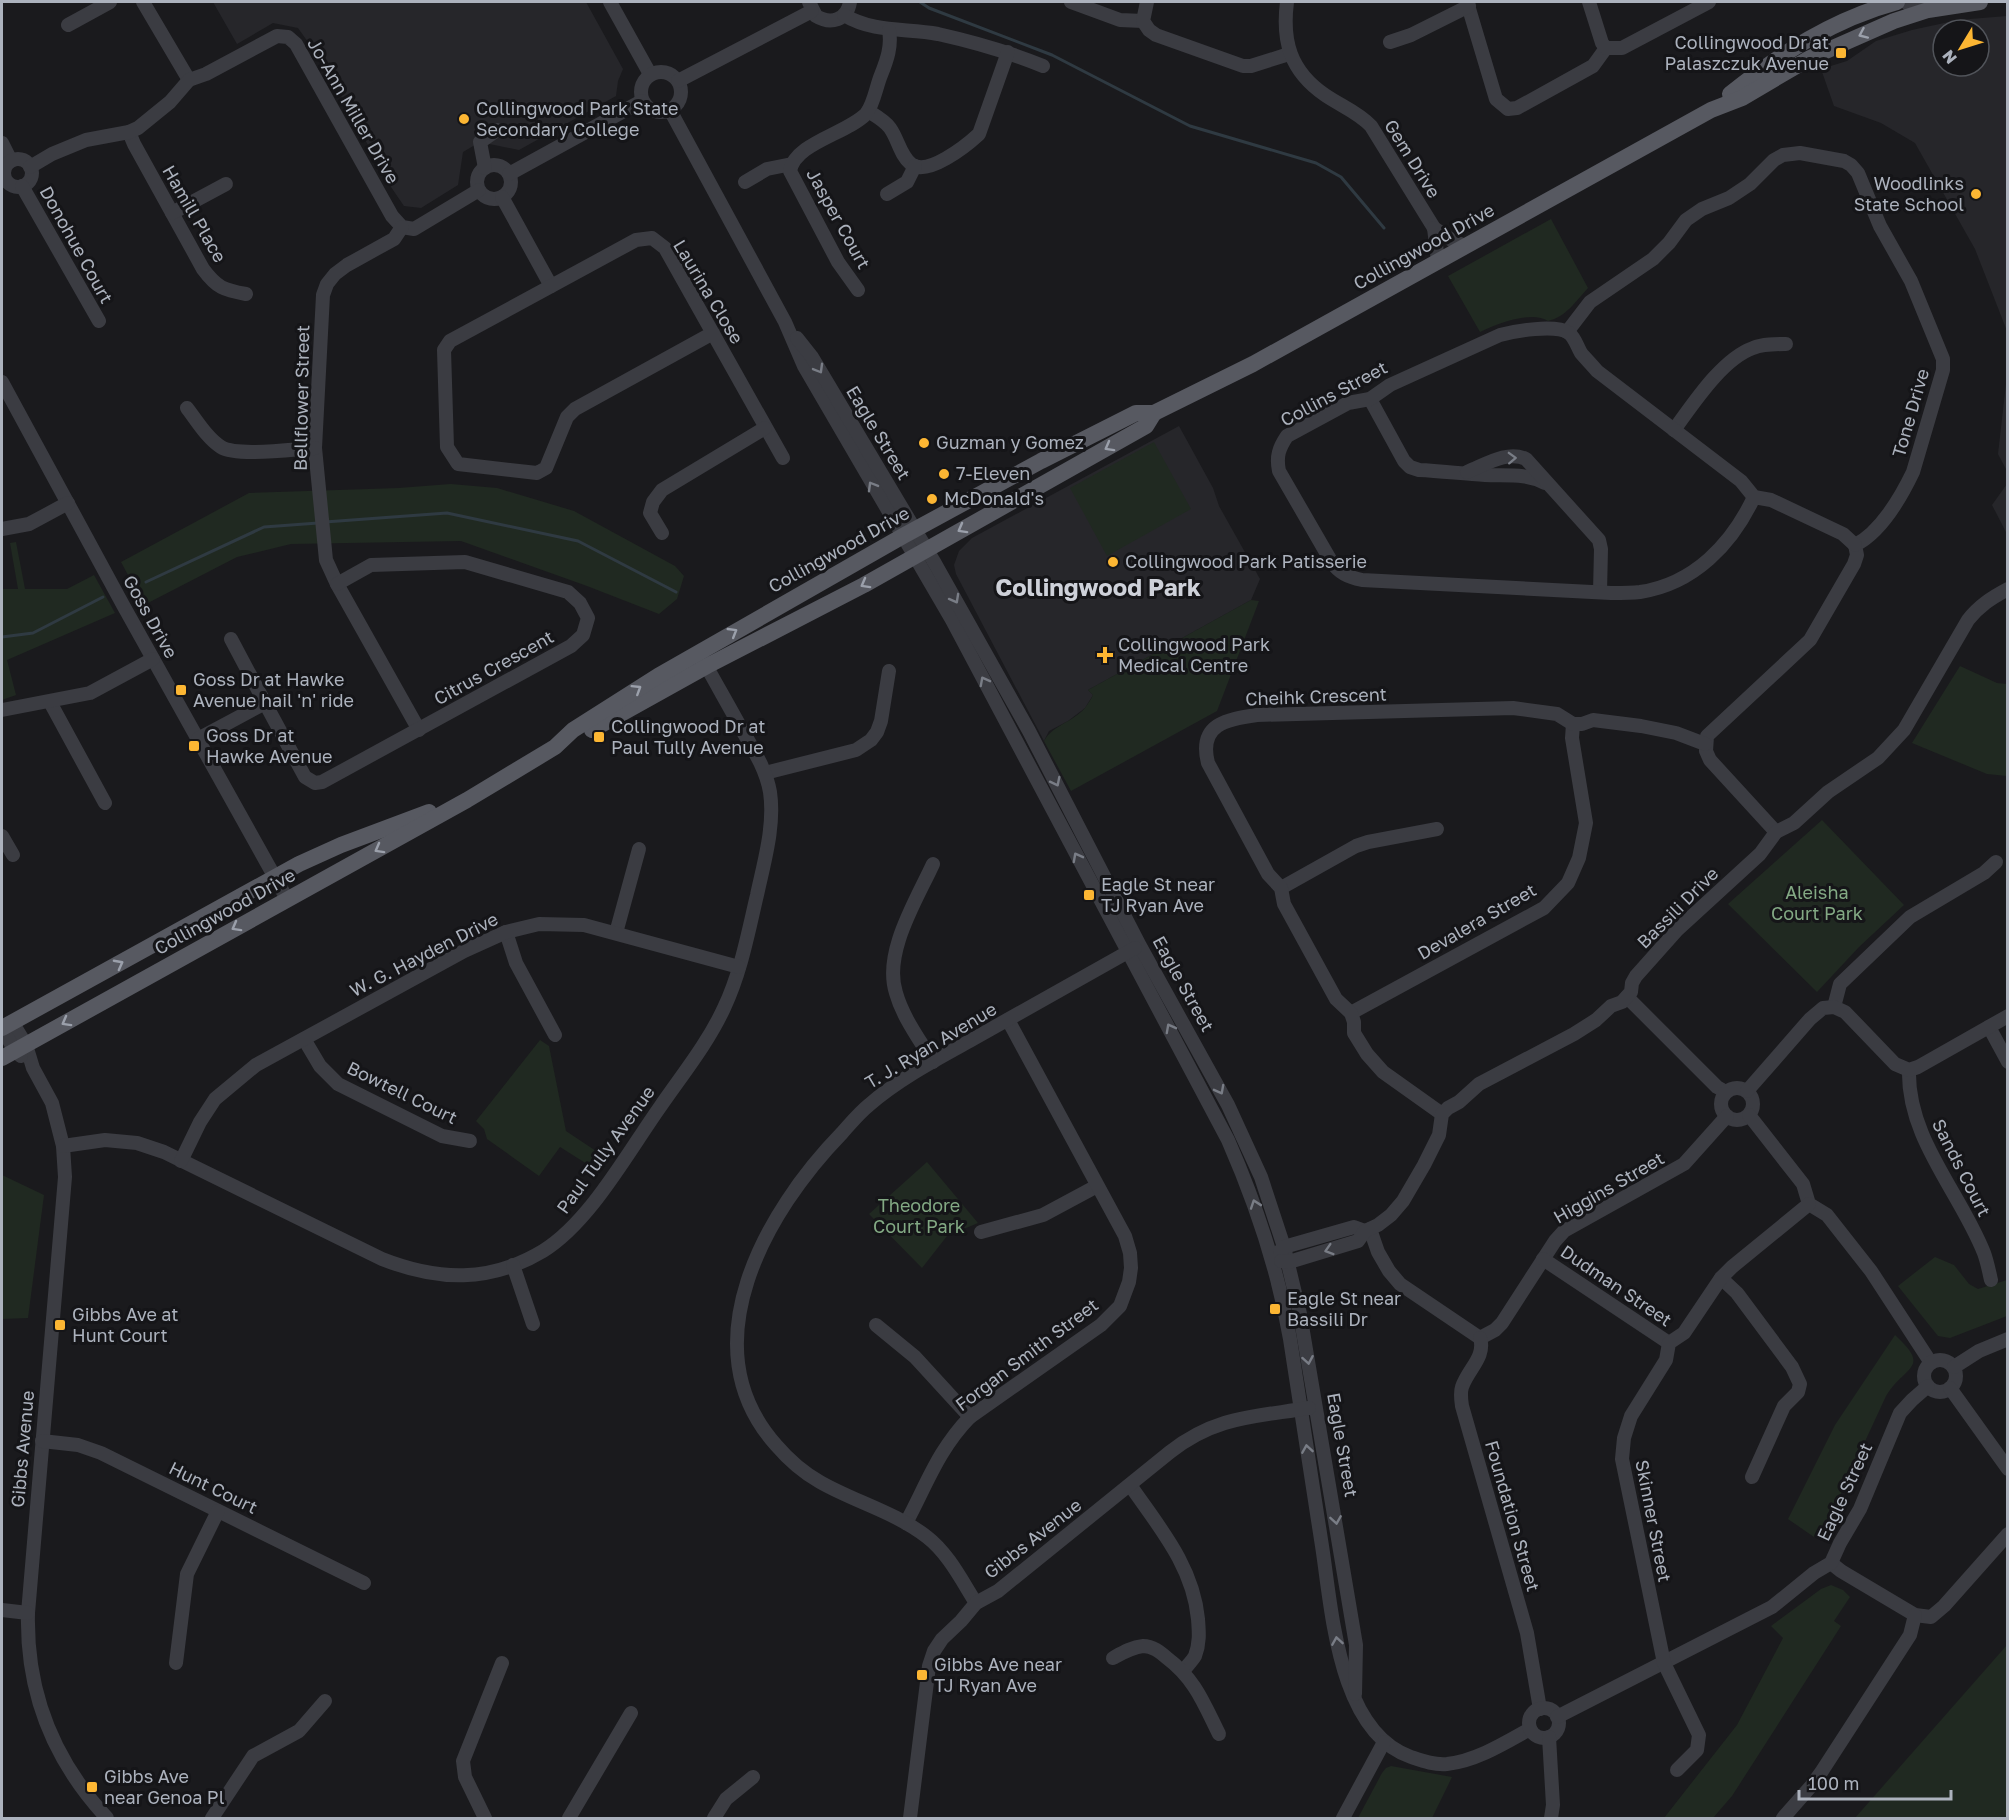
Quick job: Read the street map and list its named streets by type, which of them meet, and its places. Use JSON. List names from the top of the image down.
{
  "streets": {
    "main road": ["Collingwood Drive"],
    "street": [
      "Jo-Ann Miller Drive",
      "Gem Drive",
      "Hamill Place",
      "Jasper Court",
      "Donohue Court",
      "Laurina Close",
      "Collins Street",
      "Bellflower Street",
      "Tone Drive",
      "Eagle Street",
      "Goss Drive",
      "Citrus Crescent",
      "Cheihk Crescent",
      "Bassili Drive",
      "Devalera Street",
      "W. G. Hayden Drive",
      "T. J. Ryan Avenue",
      "Bowtell Court",
      "Paul Tully Avenue",
      "Sands Court",
      "Higgins Street",
      "Dudman Street",
      "Forgan Smith Street",
      "Gibbs Avenue",
      "Hunt Court",
      "Foundation Street",
      "Skinner Street"
    ]
  },
  "crossings": [
    ["Jo-Ann Miller Drive", "Hamill Place"],
    ["Jo-Ann Miller Drive", "Donohue Court"],
    ["Jo-Ann Miller Drive", "Bellflower Street"],
    ["Gem Drive", "Collingwood Drive"],
    ["Collingwood Drive", "Eagle Street"],
    ["Collingwood Drive", "Goss Drive"],
    ["Collingwood Drive", "Paul Tully Avenue"],
    ["Collingwood Drive", "Gibbs Avenue"],
    ["Collins Street", "Tone Drive"],
    ["Bellflower Street", "Citrus Crescent"],
    ["Eagle Street", "T. J. Ryan Avenue"],
    ["Eagle Street", "Gibbs Avenue"],
    ["Eagle Street", "Foundation Street"],
    ["Eagle Street", "Skinner Street"],
    ["Cheihk Crescent", "Bassili Drive"],
    ["Cheihk Crescent", "Devalera Street"],
    ["W. G. Hayden Drive", "Bowtell Court"],
    ["W. G. Hayden Drive", "Paul Tully Avenue"],
    ["T. J. Ryan Avenue", "Forgan Smith Street"],
    ["T. J. Ryan Avenue", "Gibbs Avenue"],
    ["Paul Tully Avenue", "Gibbs Avenue"],
    ["Higgins Street", "Dudman Street"],
    ["Higgins Street", "Foundation Street"],
    ["Dudman Street", "Skinner Street"],
    ["Gibbs Avenue", "Hunt Court"]
  ],
  "districts": ["Collingwood Park"],
  "parks": ["Aleisha Court Park", "Theodore Court Park"],
  "places": {
    "transit": [
      "Collingwood Dr at Palaszczuk Avenue",
      "Goss Dr at Hawke Avenue hail 'n' ride",
      "Collingwood Dr at Paul Tully Avenue",
      "Goss Dr at Hawke Avenue",
      "Eagle St near TJ Ryan Ave",
      "Eagle St near Bassili Dr",
      "Gibbs Ave at Hunt Court",
      "Gibbs Ave near TJ Ryan Ave",
      "Gibbs Ave near Genoa Pl"
    ],
    "other": [
      "Collingwood Park State Secondary College",
      "Woodlinks State School",
      "Guzman y Gomez",
      "7-Eleven",
      "McDonald's",
      "Collingwood Park Patisserie"
    ],
    "health": ["Collingwood Park Medical Centre"]
  },
  "scale_bar": "100 m",
  "north": "bottom left"
}
